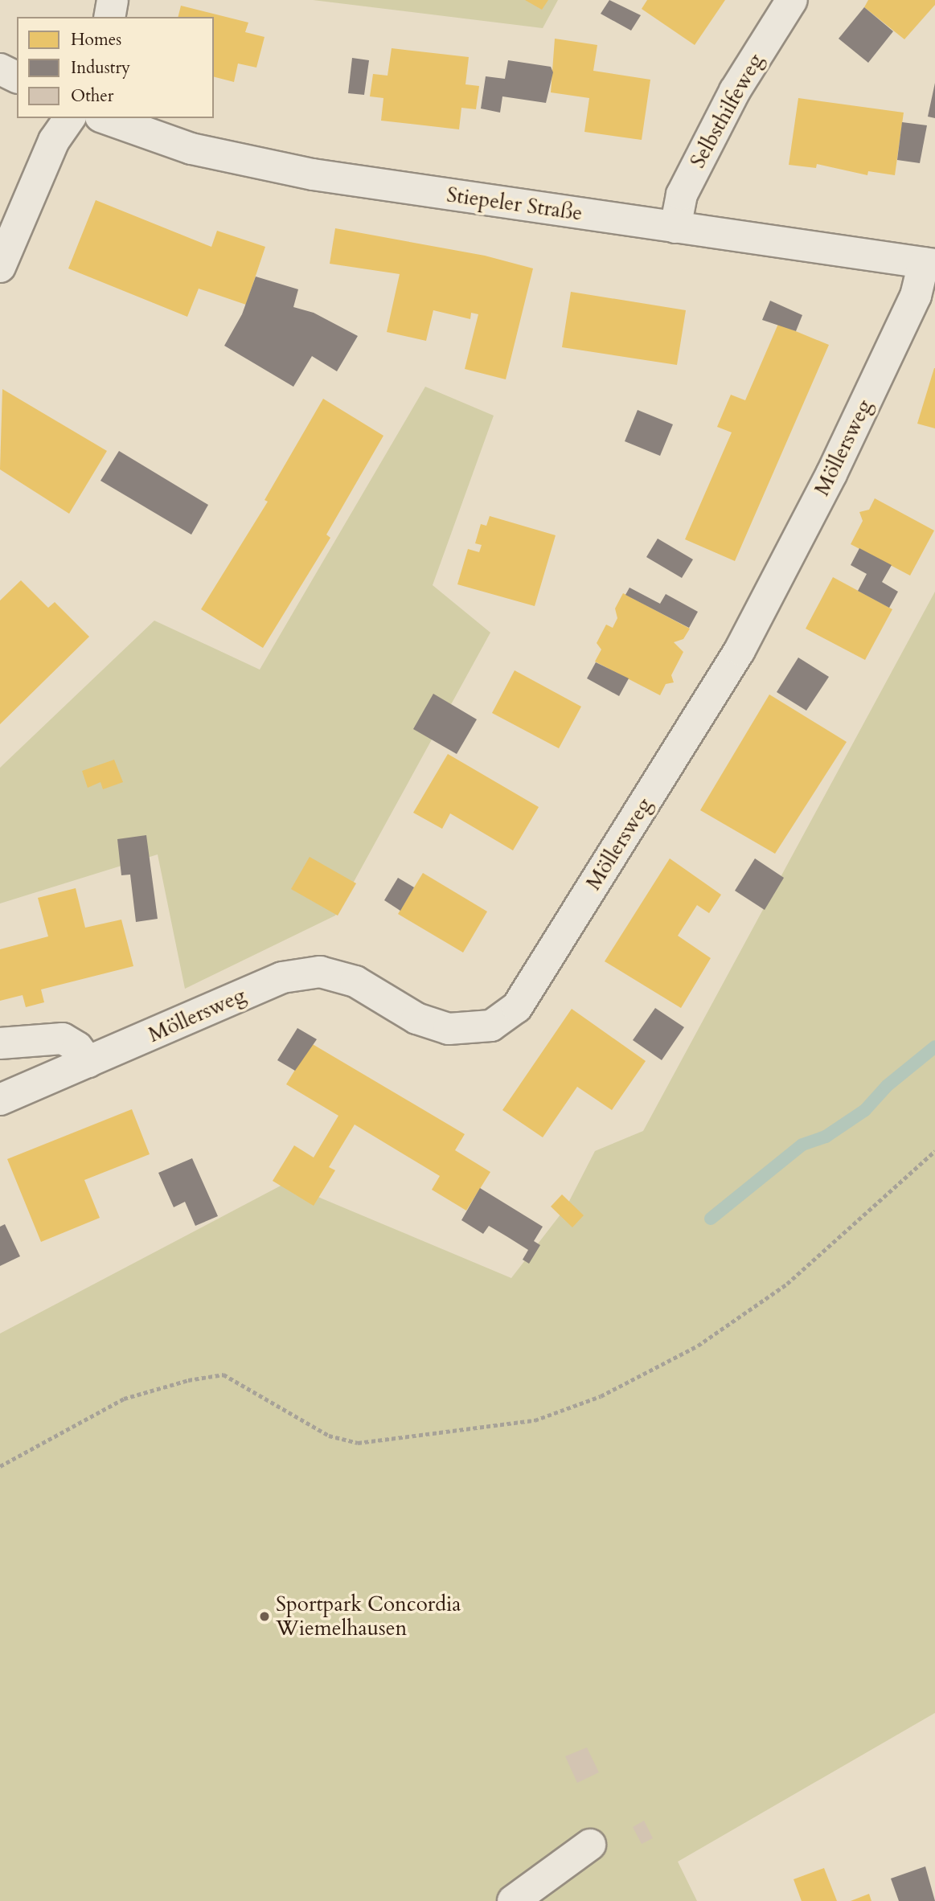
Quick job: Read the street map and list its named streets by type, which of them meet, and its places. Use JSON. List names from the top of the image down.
{
  "streets": {
    "street": ["Selbsthilfeweg", "Stiepeler Straße", "Möllersweg"]
  },
  "crossings": [
    ["Selbsthilfeweg", "Stiepeler Straße"],
    ["Stiepeler Straße", "Möllersweg"]
  ],
  "places": ["Sportpark Concordia Wiemelhausen"],
  "legend": ["Homes", "Industry", "Other"]
}
